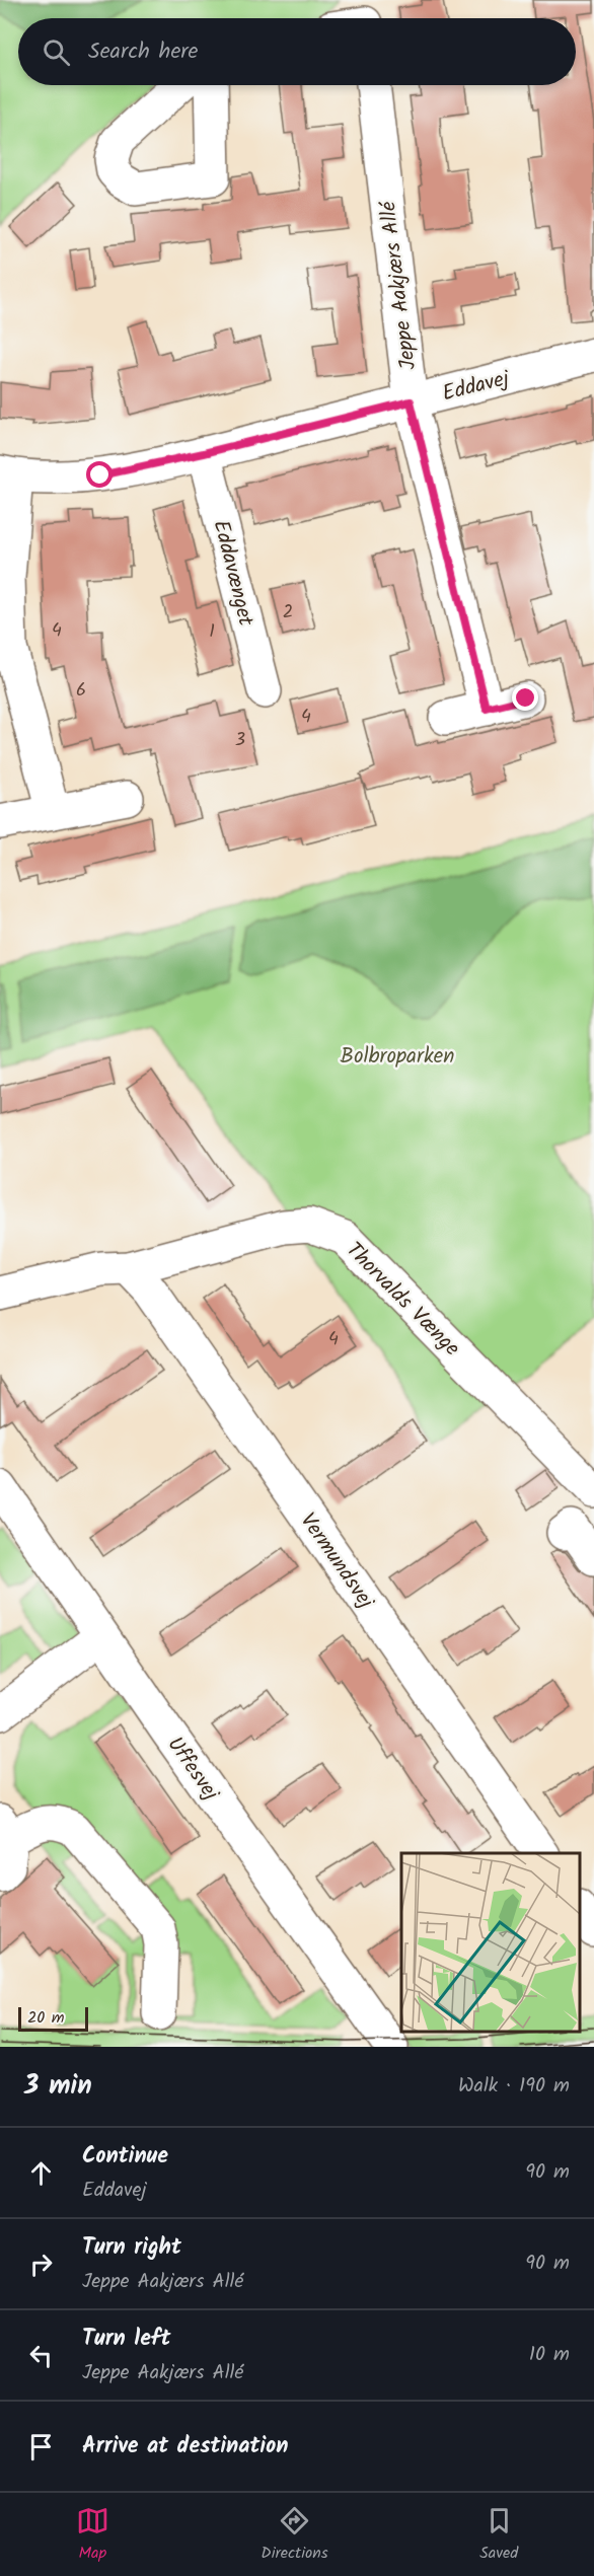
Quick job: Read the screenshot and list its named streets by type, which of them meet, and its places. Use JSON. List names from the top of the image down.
{
  "streets": {
    "street": [
      "Jeppe Aakjærs Allé",
      "Eddavej",
      "Eddavænget",
      "Thorvalds Vænge",
      "Vermundsvej",
      "Uffesvej"
    ]
  },
  "crossings": [
    ["Jeppe Aakjærs Allé", "Eddavej"],
    ["Eddavej", "Eddavænget"],
    ["Thorvalds Vænge", "Vermundsvej"]
  ],
  "parks": ["Bolbroparken"],
  "house_numbers": [
    "2",
    "4",
    "1",
    "6",
    "4",
    "3",
    "4"
  ],
  "scale_bar": "20 m",
  "page": {
    "search": "Search here",
    "scale": "20 m",
    "heading": ["3 min", "Walk · 190 m"],
    "list": [
      ["Continue", "Eddavej", "90 m"],
      ["Turn right", "Jeppe Aakjærs Allé", "90 m"],
      ["Turn left", "Jeppe Aakjærs Allé", "10 m"],
      "Arrive at destination"
    ],
    "nav": ["Map", "Directions", "Saved"]
  }
}
